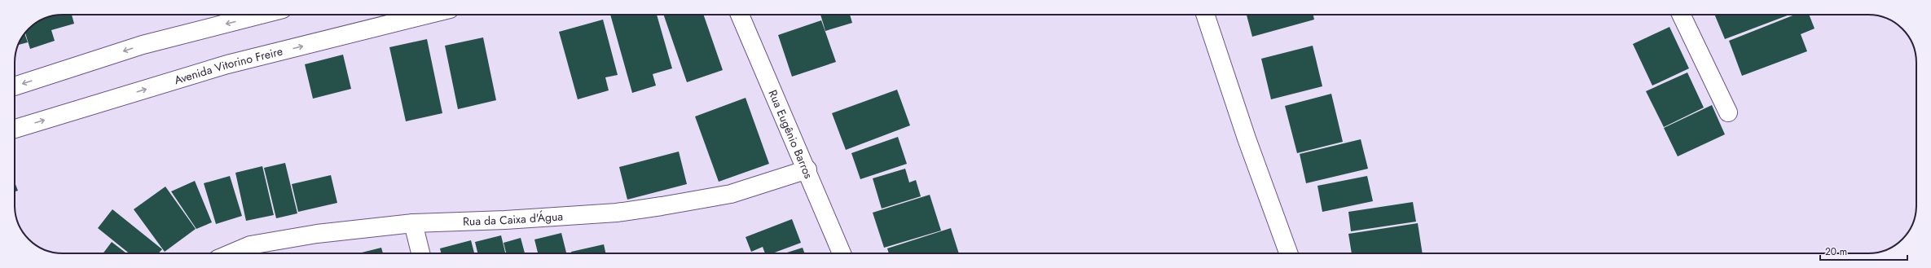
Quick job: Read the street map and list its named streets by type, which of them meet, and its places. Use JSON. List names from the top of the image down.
{
  "streets": {
    "street": ["Avenida Vitorino Freire", "Rua Eugênio Barros", "Rua da Caixa d'Água"]
  },
  "crossings": [
    ["Rua Eugênio Barros", "Rua da Caixa d'Água"]
  ],
  "scale_bar": "20 m"
}
